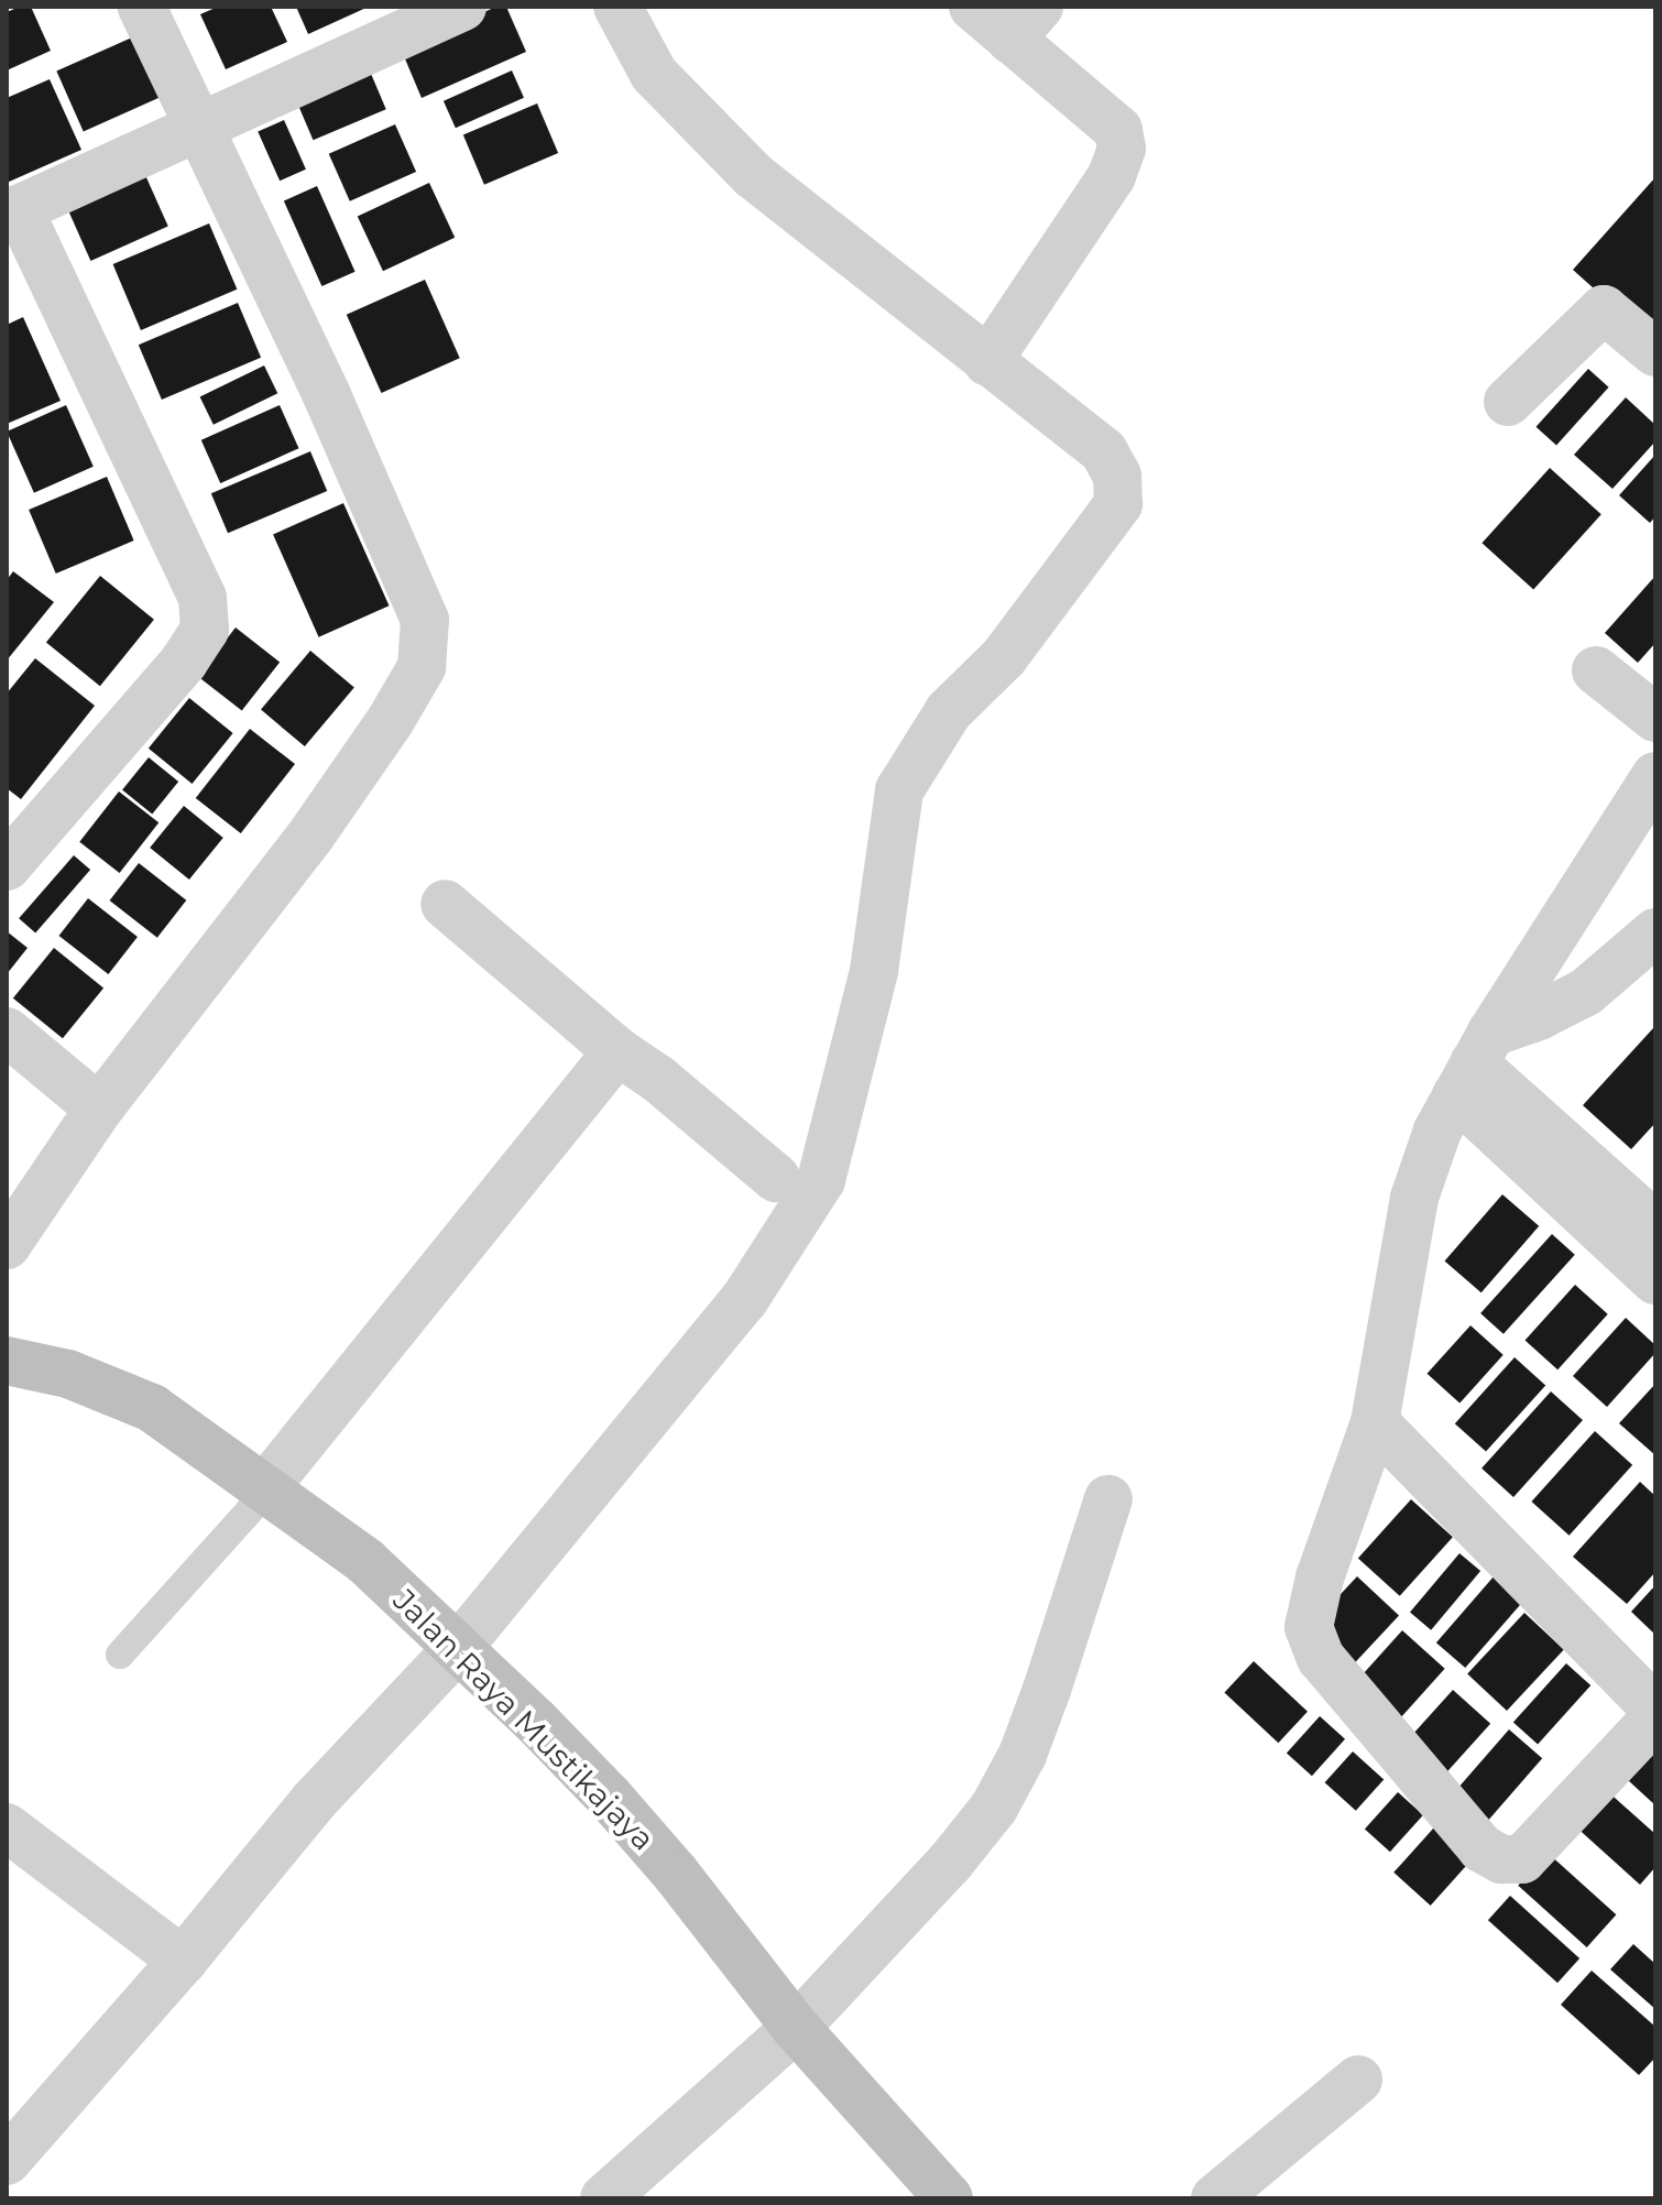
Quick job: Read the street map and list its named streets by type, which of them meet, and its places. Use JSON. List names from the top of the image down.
{
  "streets": {
    "main road": ["Jalan Raya Mustikajaya"]
  }
}
